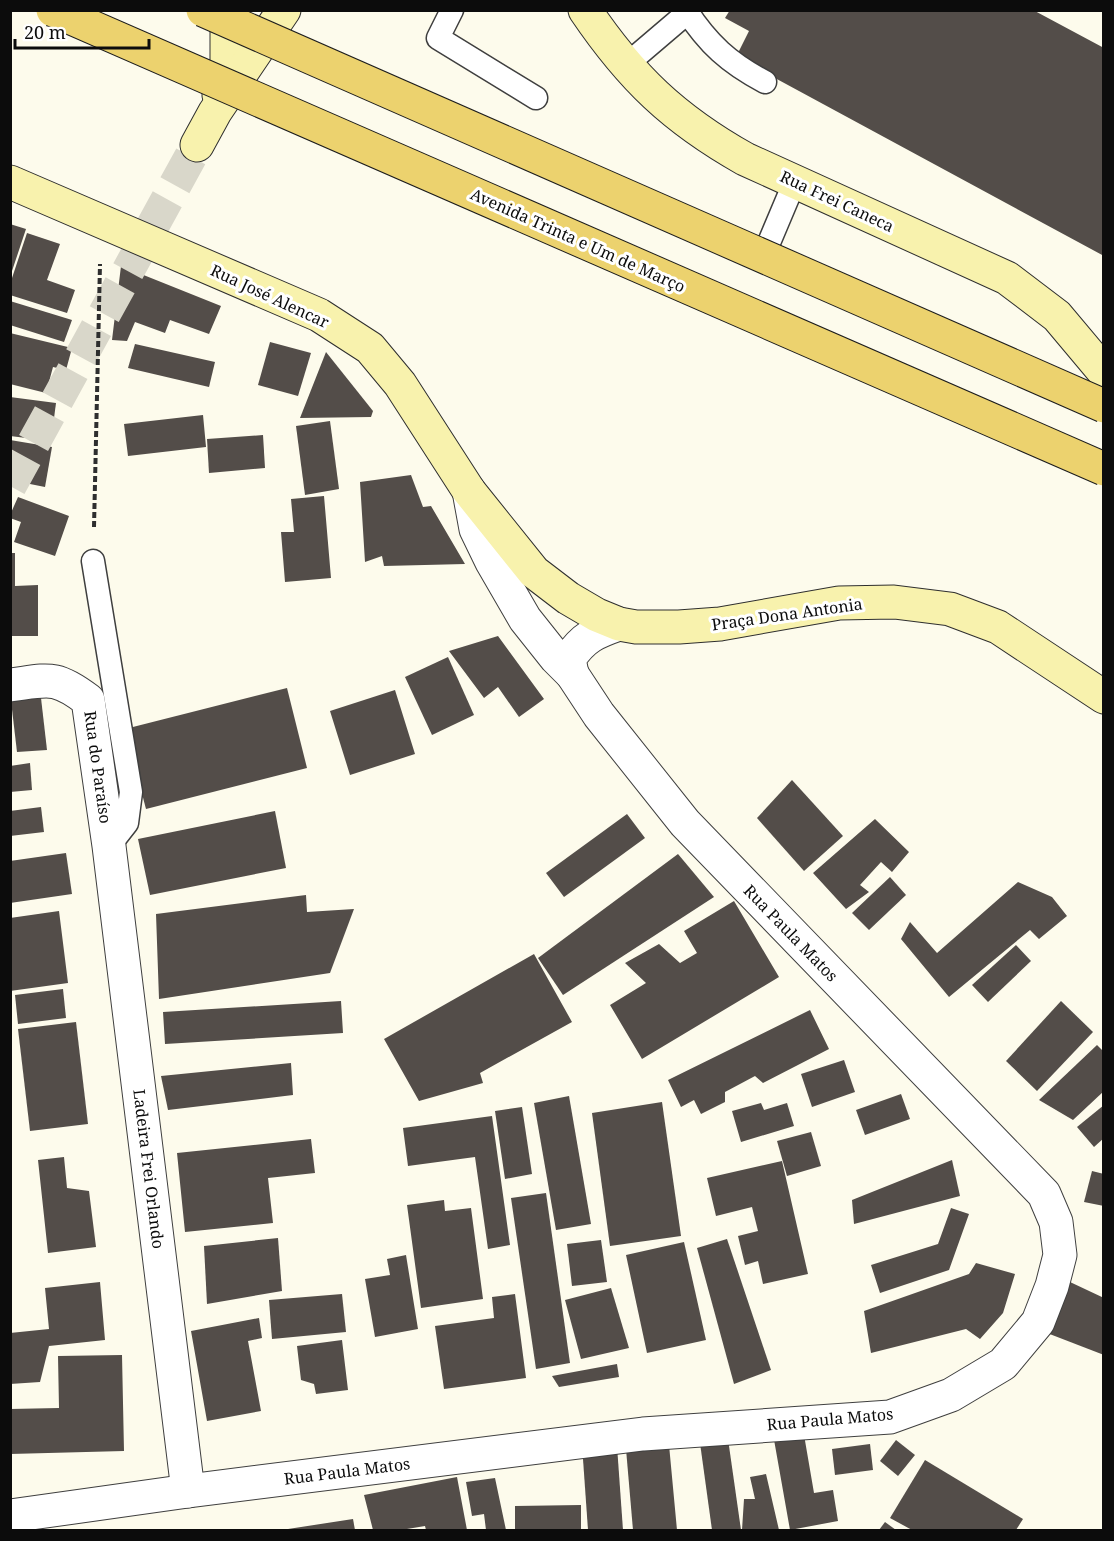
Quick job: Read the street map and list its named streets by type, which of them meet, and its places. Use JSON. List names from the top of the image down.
{
  "streets": {
    "main road": ["Avenida Trinta e Um de Março"],
    "street": [
      "Rua Frei Caneca",
      "Rua José Alencar",
      "Praça Dona Antonia",
      "Rua do Paraíso",
      "Rua Paula Matos",
      "Ladeira Frei Orlando"
    ]
  },
  "crossings": [
    ["Rua José Alencar", "Praça Dona Antonia"],
    ["Rua José Alencar", "Rua Paula Matos"],
    ["Rua do Paraíso", "Ladeira Frei Orlando"],
    ["Rua Paula Matos", "Ladeira Frei Orlando"]
  ],
  "scale_bar": "20 m"
}
